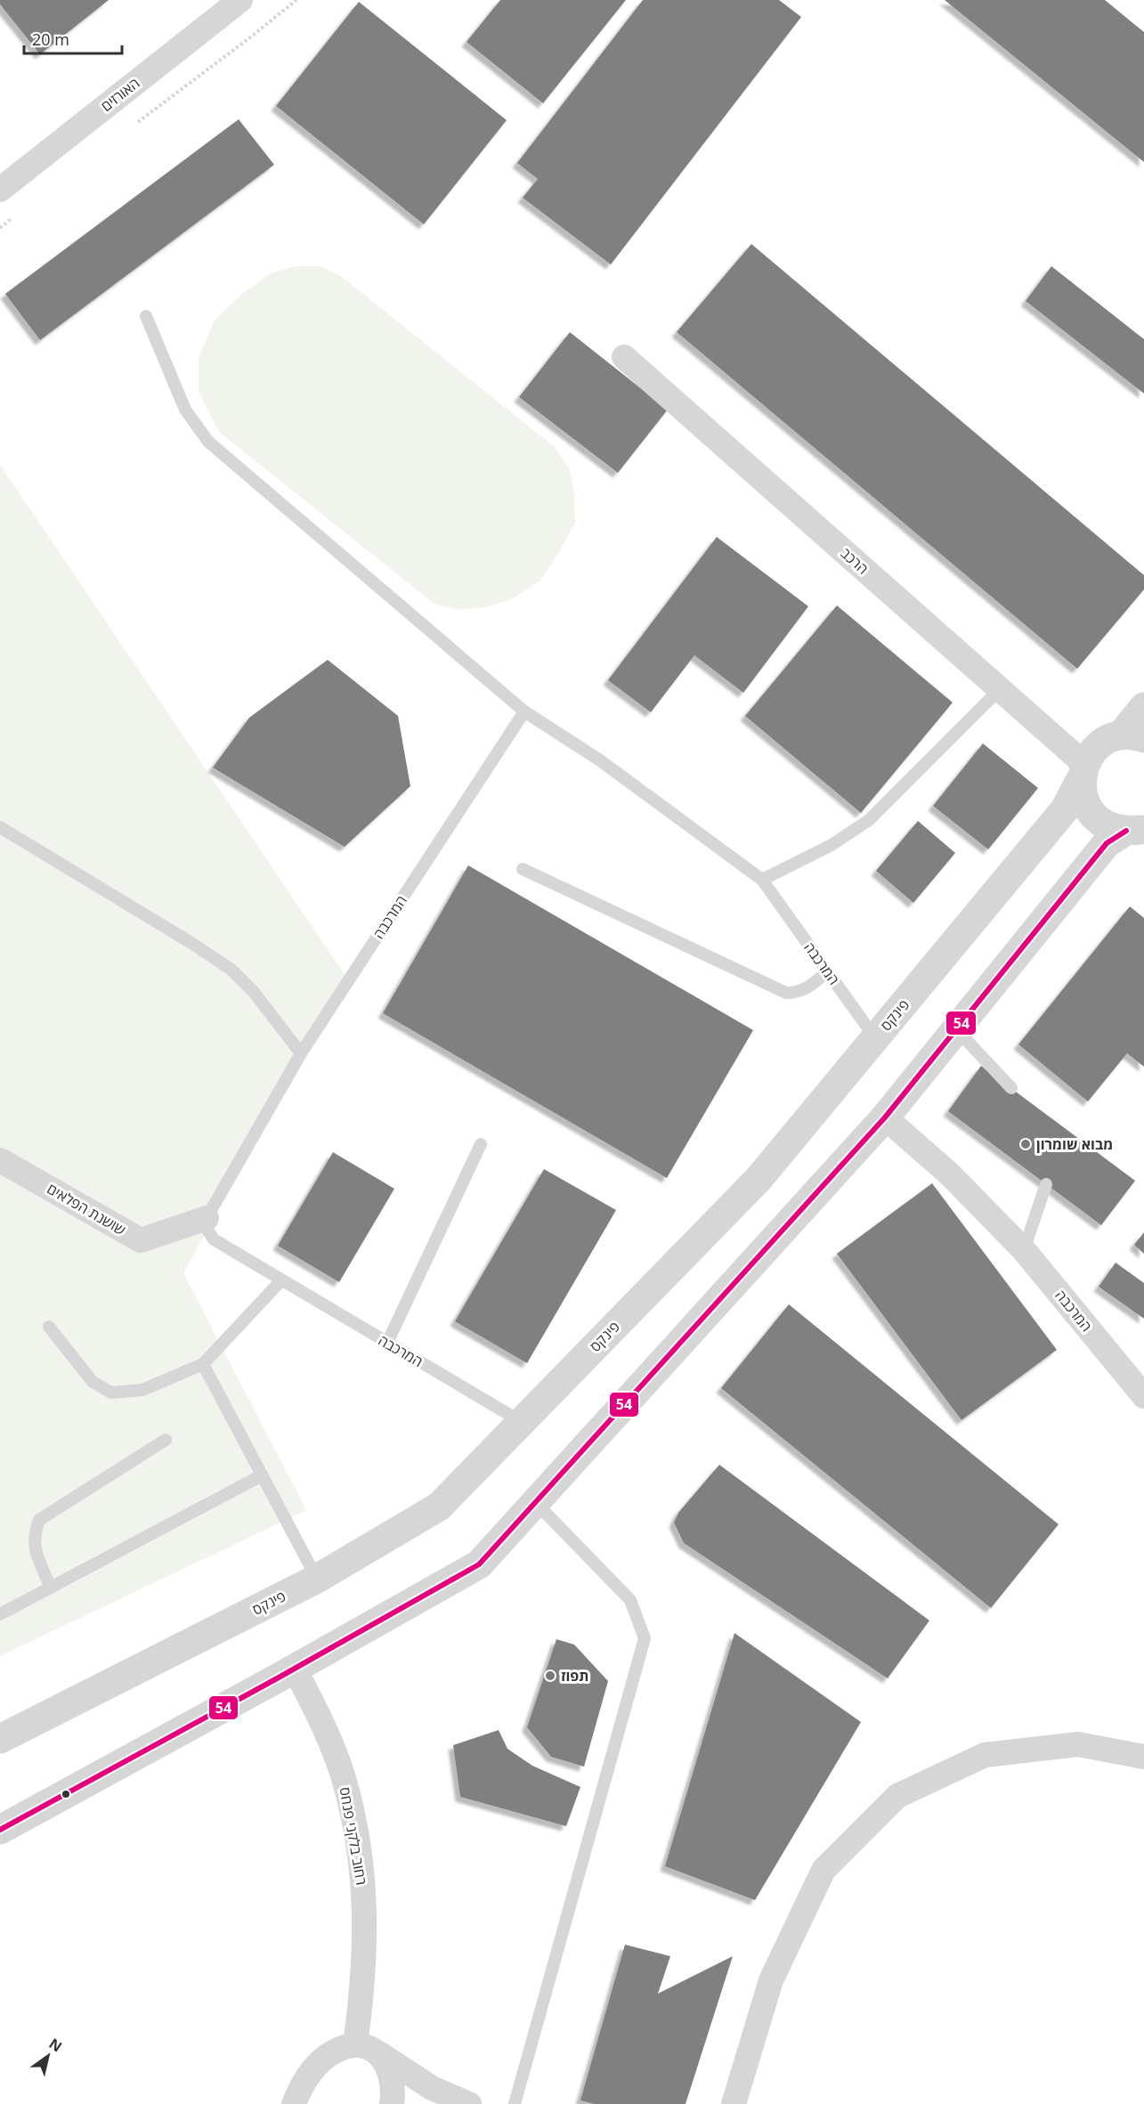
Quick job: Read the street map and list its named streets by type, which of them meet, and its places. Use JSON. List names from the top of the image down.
{
  "streets": {
    "street": [
      "האורזים",
      "הרכב",
      "המרכבה",
      "פינקס",
      "שושנת הפלאים",
      "רחוב בלקני פנחס"
    ]
  },
  "crossings": [
    ["הרכב", "פינקס"],
    ["המרכבה", "פינקס"],
    ["המרכבה", "שושנת הפלאים"]
  ],
  "places": ["מבוא שומרון", "תפוז"],
  "lines": ["transit line 54"],
  "scale_bar": "20 m",
  "north": "top right"
}
